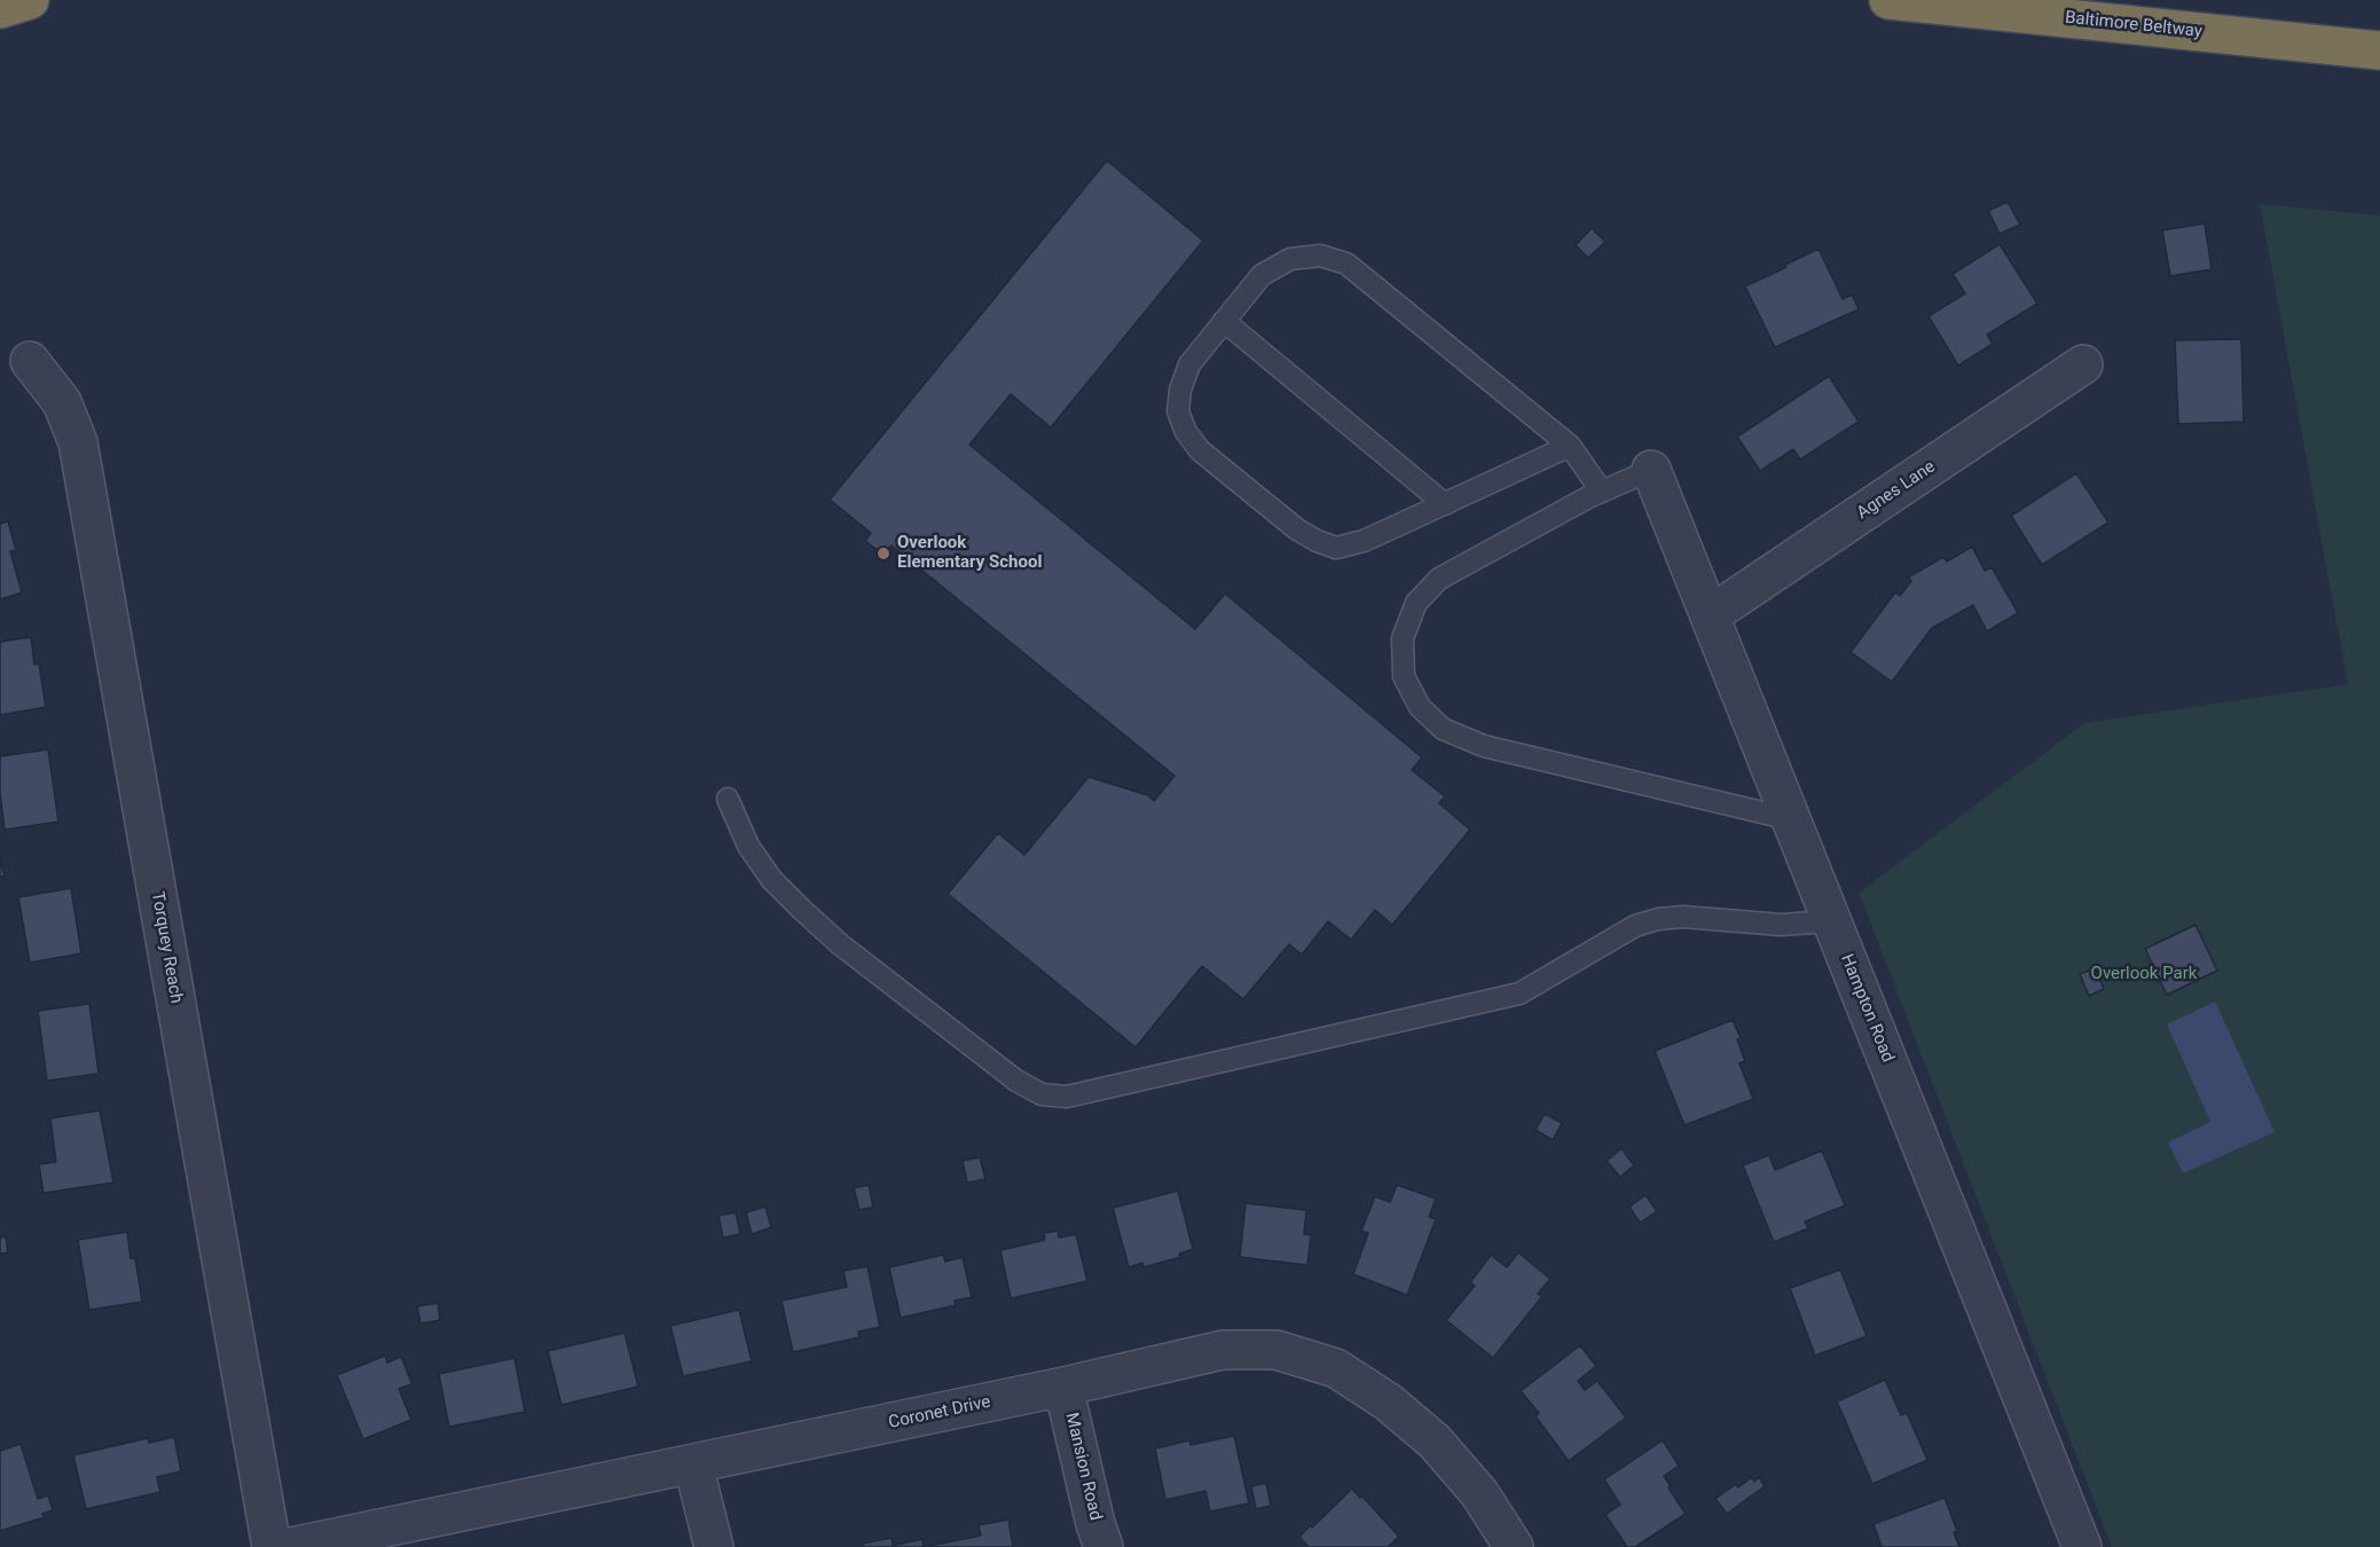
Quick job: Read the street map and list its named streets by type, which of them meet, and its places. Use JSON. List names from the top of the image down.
{
  "streets": {
    "highway": ["Baltimore Beltway"],
    "street": [
      "Agnes Lane",
      "Torquey Reach",
      "Hampton Road",
      "Coronet Drive",
      "Mansion Road"
    ]
  },
  "crossings": [
    ["Agnes Lane", "Hampton Road"],
    ["Coronet Drive", "Mansion Road"]
  ],
  "parks": ["Overlook Park"],
  "places": ["Overlook Elementary School"]
}
